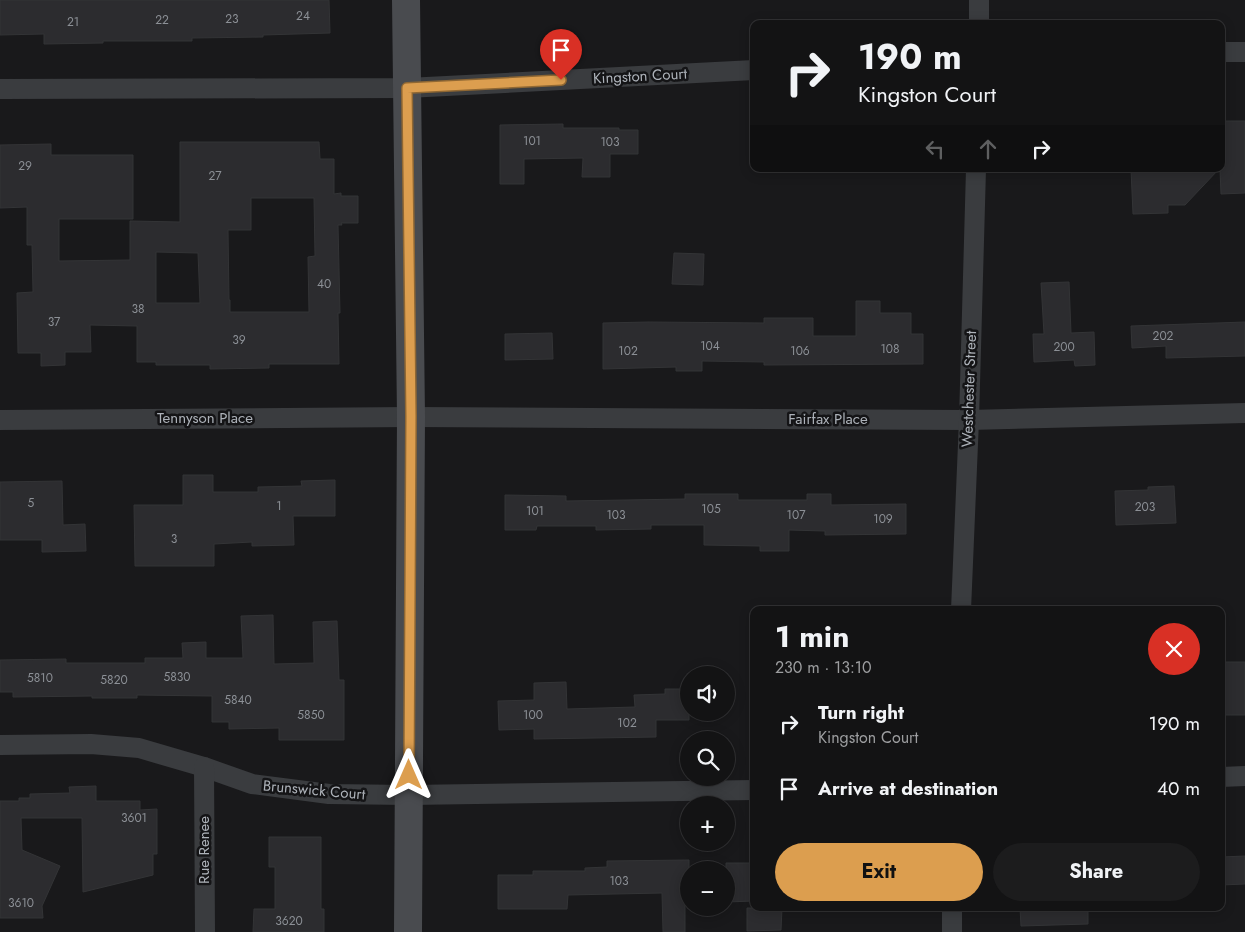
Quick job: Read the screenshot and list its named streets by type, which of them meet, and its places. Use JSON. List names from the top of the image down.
{
  "streets": {
    "street": [
      "Kingston Court",
      "Westchester Street",
      "Tennyson Place",
      "Fairfax Place",
      "Brunswick Court",
      "Rue Renee"
    ]
  },
  "crossings": [
    ["Westchester Street", "Fairfax Place"],
    ["Tennyson Place", "Fairfax Place"],
    ["Brunswick Court", "Rue Renee"]
  ],
  "house_numbers": [
    "24",
    "23",
    "22",
    "21",
    "101",
    "103",
    "29",
    "27",
    "40",
    "38",
    "37",
    "202",
    "39",
    "104",
    "200",
    "108",
    "102",
    "106",
    "5",
    "1",
    "203",
    "105",
    "101",
    "103",
    "107",
    "109",
    "3",
    "5830",
    "5810",
    "5820",
    "5840",
    "5850",
    "100",
    "102",
    "3601",
    "103",
    "3610",
    "3620"
  ],
  "page": {
    "turn": ["190 m", "Kingston Court"],
    "heading": ["1 min", "230 m · 13:10"],
    "map_buttons": ["+", "−"],
    "list": [
      {
        "name": "Turn right",
        "note": "Kingston Court",
        "value": "190 m"
      },
      {
        "name": "Arrive at destination",
        "value": "40 m"
      }
    ],
    "buttons": ["Exit", "Share"]
  }
}
